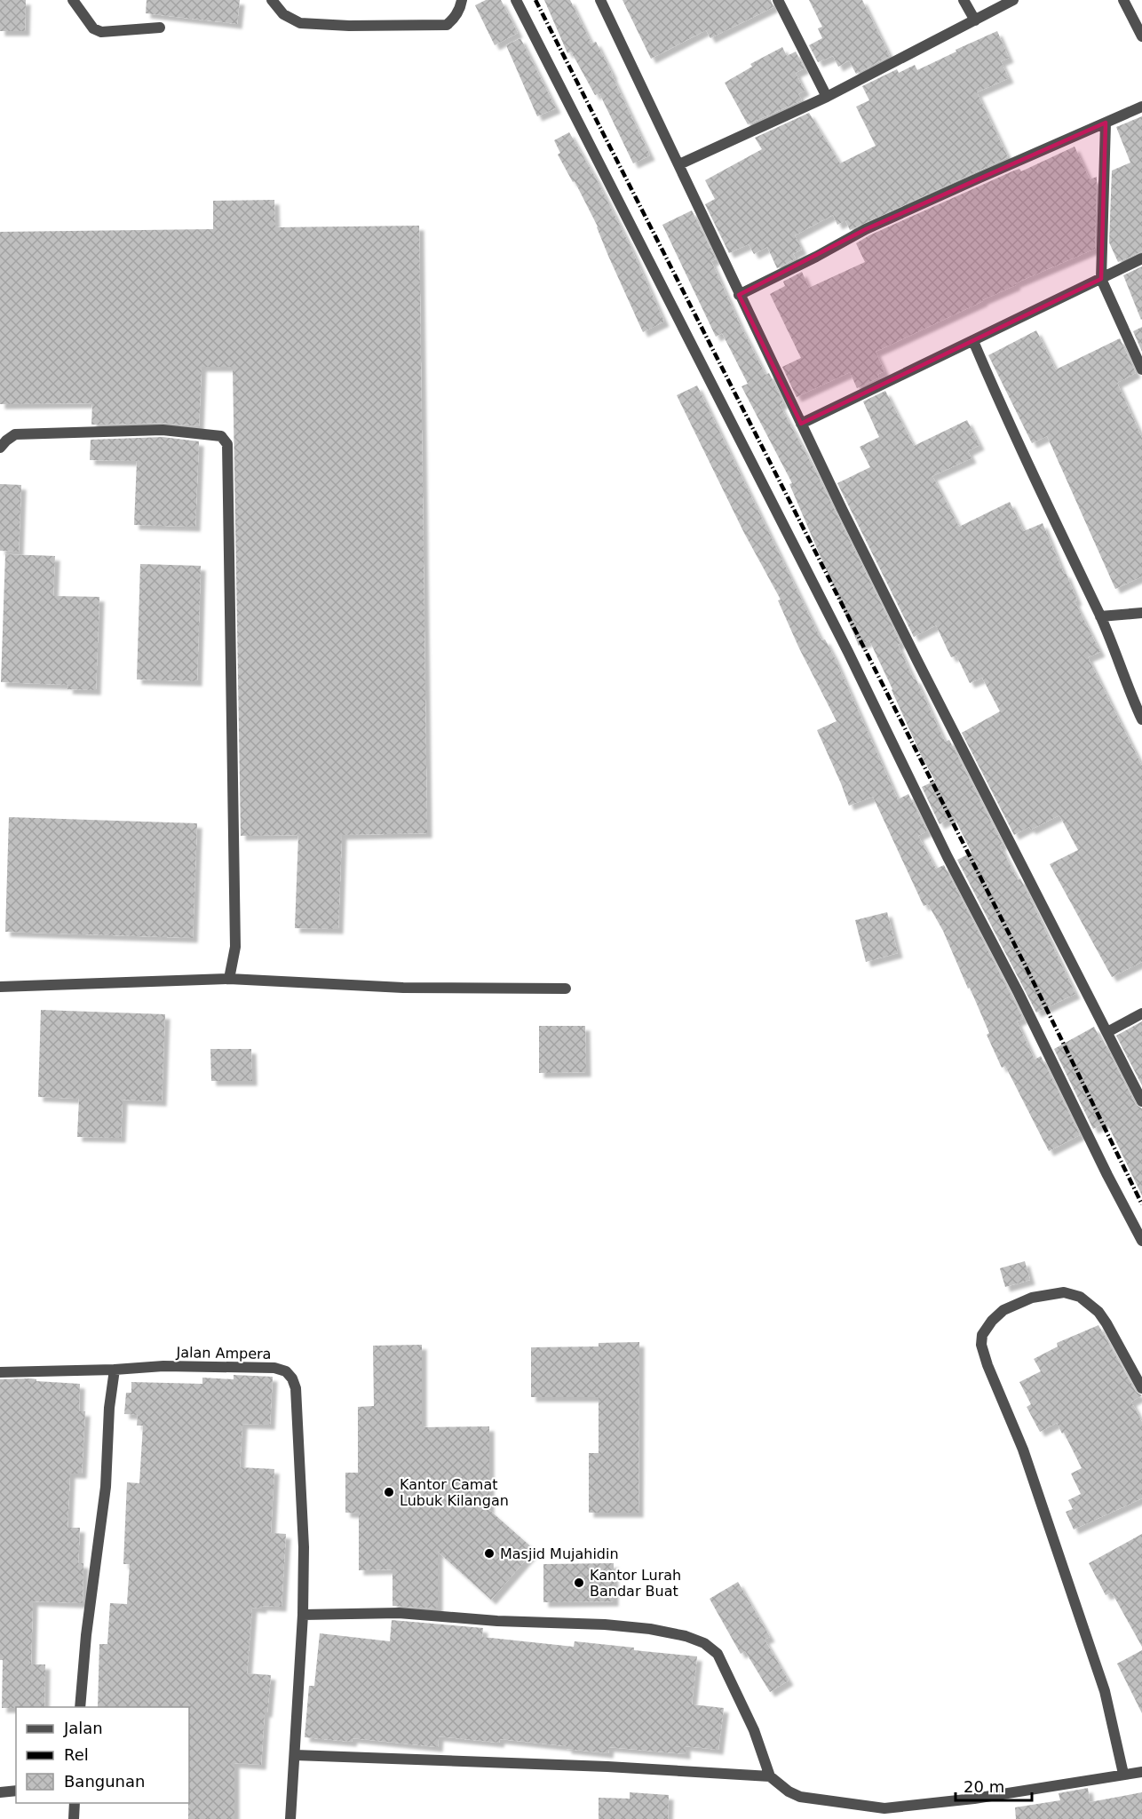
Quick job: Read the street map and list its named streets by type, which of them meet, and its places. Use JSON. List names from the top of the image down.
{
  "streets": {
    "street": ["Jalan Ampera"]
  },
  "places": ["Kantor Camat Lubuk Kilangan", "Masjid Mujahidin", "Kantor Lurah Bandar Buat"],
  "legend": ["Jalan", "Rel", "Bangunan"],
  "scale_bar": "20 m"
}
